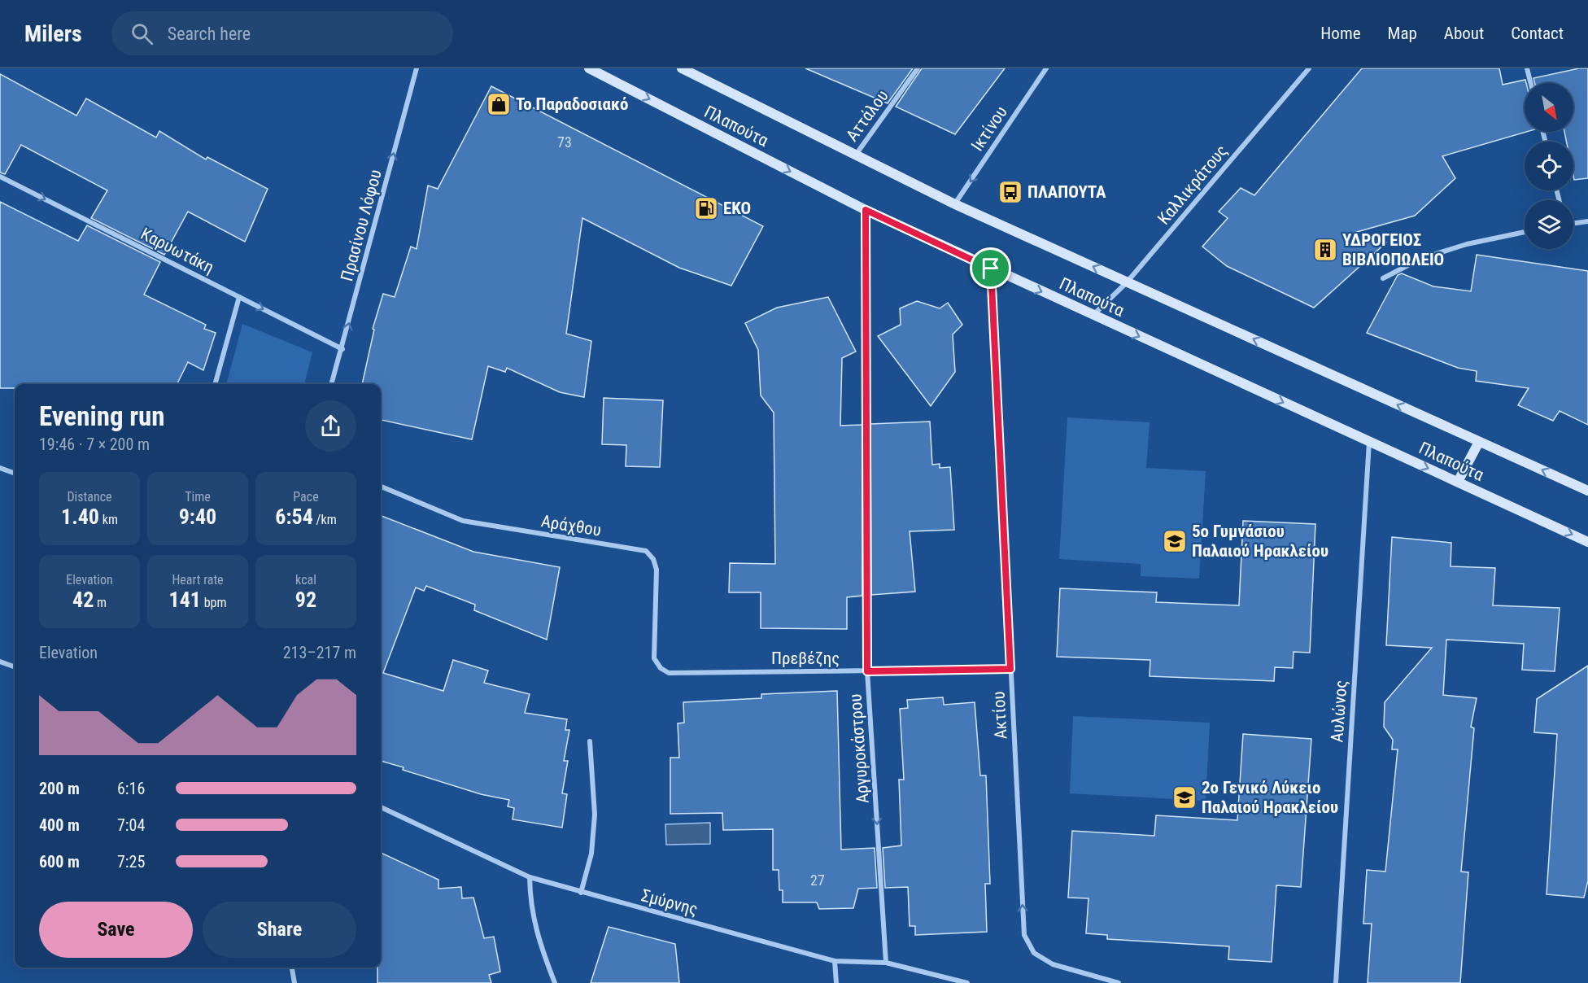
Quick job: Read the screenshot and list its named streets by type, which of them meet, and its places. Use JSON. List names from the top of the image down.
{
  "streets": {
    "main road": ["Πλαπούτα"],
    "street": [
      "Αττάλου",
      "Ικτίνου",
      "Καλλικράτους",
      "Πρασίνου Λόφου",
      "Καρυωτάκη",
      "Αράχθου",
      "Πρεβέζης",
      "Αυλώνος",
      "Ακτίου",
      "Αργυροκάστρου",
      "Σμύρνης"
    ]
  },
  "crossings": [
    ["Αττάλου", "Πλαπούτα"],
    ["Πλαπούτα", "Ικτίνου"],
    ["Πλαπούτα", "Καλλικράτους"],
    ["Πλαπούτα", "Αυλώνος"],
    ["Πλαπούτα", "Ακτίου"],
    ["Πλαπούτα", "Αργυροκάστρου"],
    ["Πρασίνου Λόφου", "Καρυωτάκη"],
    ["Αράχθου", "Πρεβέζης"],
    ["Πρεβέζης", "Ακτίου"],
    ["Πρεβέζης", "Αργυροκάστρου"],
    ["Αργυροκάστρου", "Σμύρνης"]
  ],
  "one_way": [
    "Ικτίνου",
    "Πρασίνου Λόφου",
    "Καρυωτάκη",
    "Ακτίου",
    "Αργυροκάστρου"
  ],
  "places": {
    "shop": ["Το Παραδοσιακό"],
    "bus stop": ["ΠΛΑΠΟΥΤΑ"],
    "fuel station": ["EKO"],
    "building": ["ΥΔΡΟΓΕΙΟΣ ΒΙΒΛΙΟΠΩΛΕΙΟ"],
    "school or university": ["5ο Γυμνάσιου Παλαιού Ηρακλείου", "2ο Γενικό Λύκειο Παλαιού Ηρακλείου"]
  },
  "house_numbers": ["73", "27"],
  "north": "bottom right",
  "page": {
    "header": "Milers",
    "search": "Search here",
    "nav": [
      "Home",
      "Map",
      "About",
      "Contact"
    ],
    "heading": ["Evening run", "19:46 · 7 × 200 m"],
    "stats": [
      ["Distance", "1.40 km"],
      ["Time", "9:40"],
      ["Pace", "6:54 /km"],
      ["Elevation", "42 m"],
      ["Heart rate", "141 bpm"],
      ["kcal", "92"]
    ],
    "chart": ["Elevation", "213–217 m"],
    "list": [
      {
        "name": "200 m",
        "note": "6:16"
      },
      {
        "name": "400 m",
        "note": "7:04"
      },
      {
        "name": "600 m",
        "note": "7:25"
      }
    ],
    "buttons": ["Save", "Share"]
  }
}
